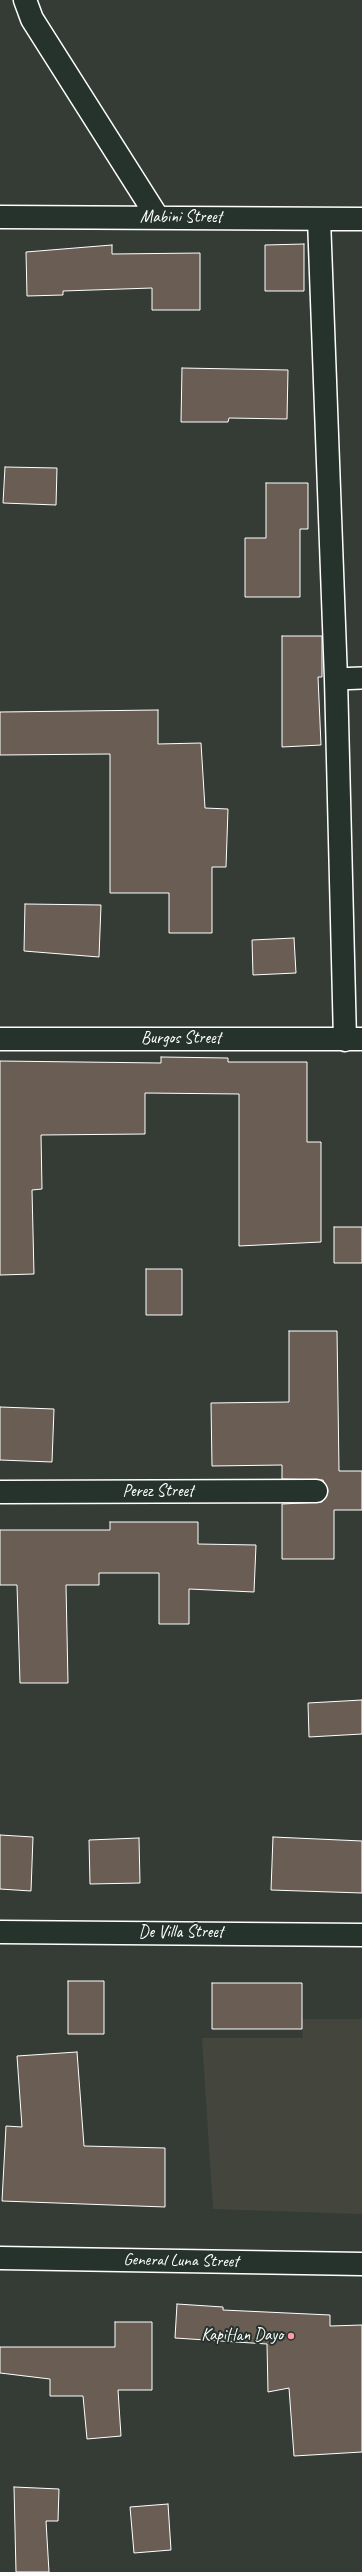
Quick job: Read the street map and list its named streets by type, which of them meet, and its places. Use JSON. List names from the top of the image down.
{
  "streets": {
    "street": [
      "Mabini Street",
      "Burgos Street",
      "Perez Street",
      "De Villa Street",
      "General Luna Street"
    ]
  },
  "places": ["KapiHan Dayo"]
}
